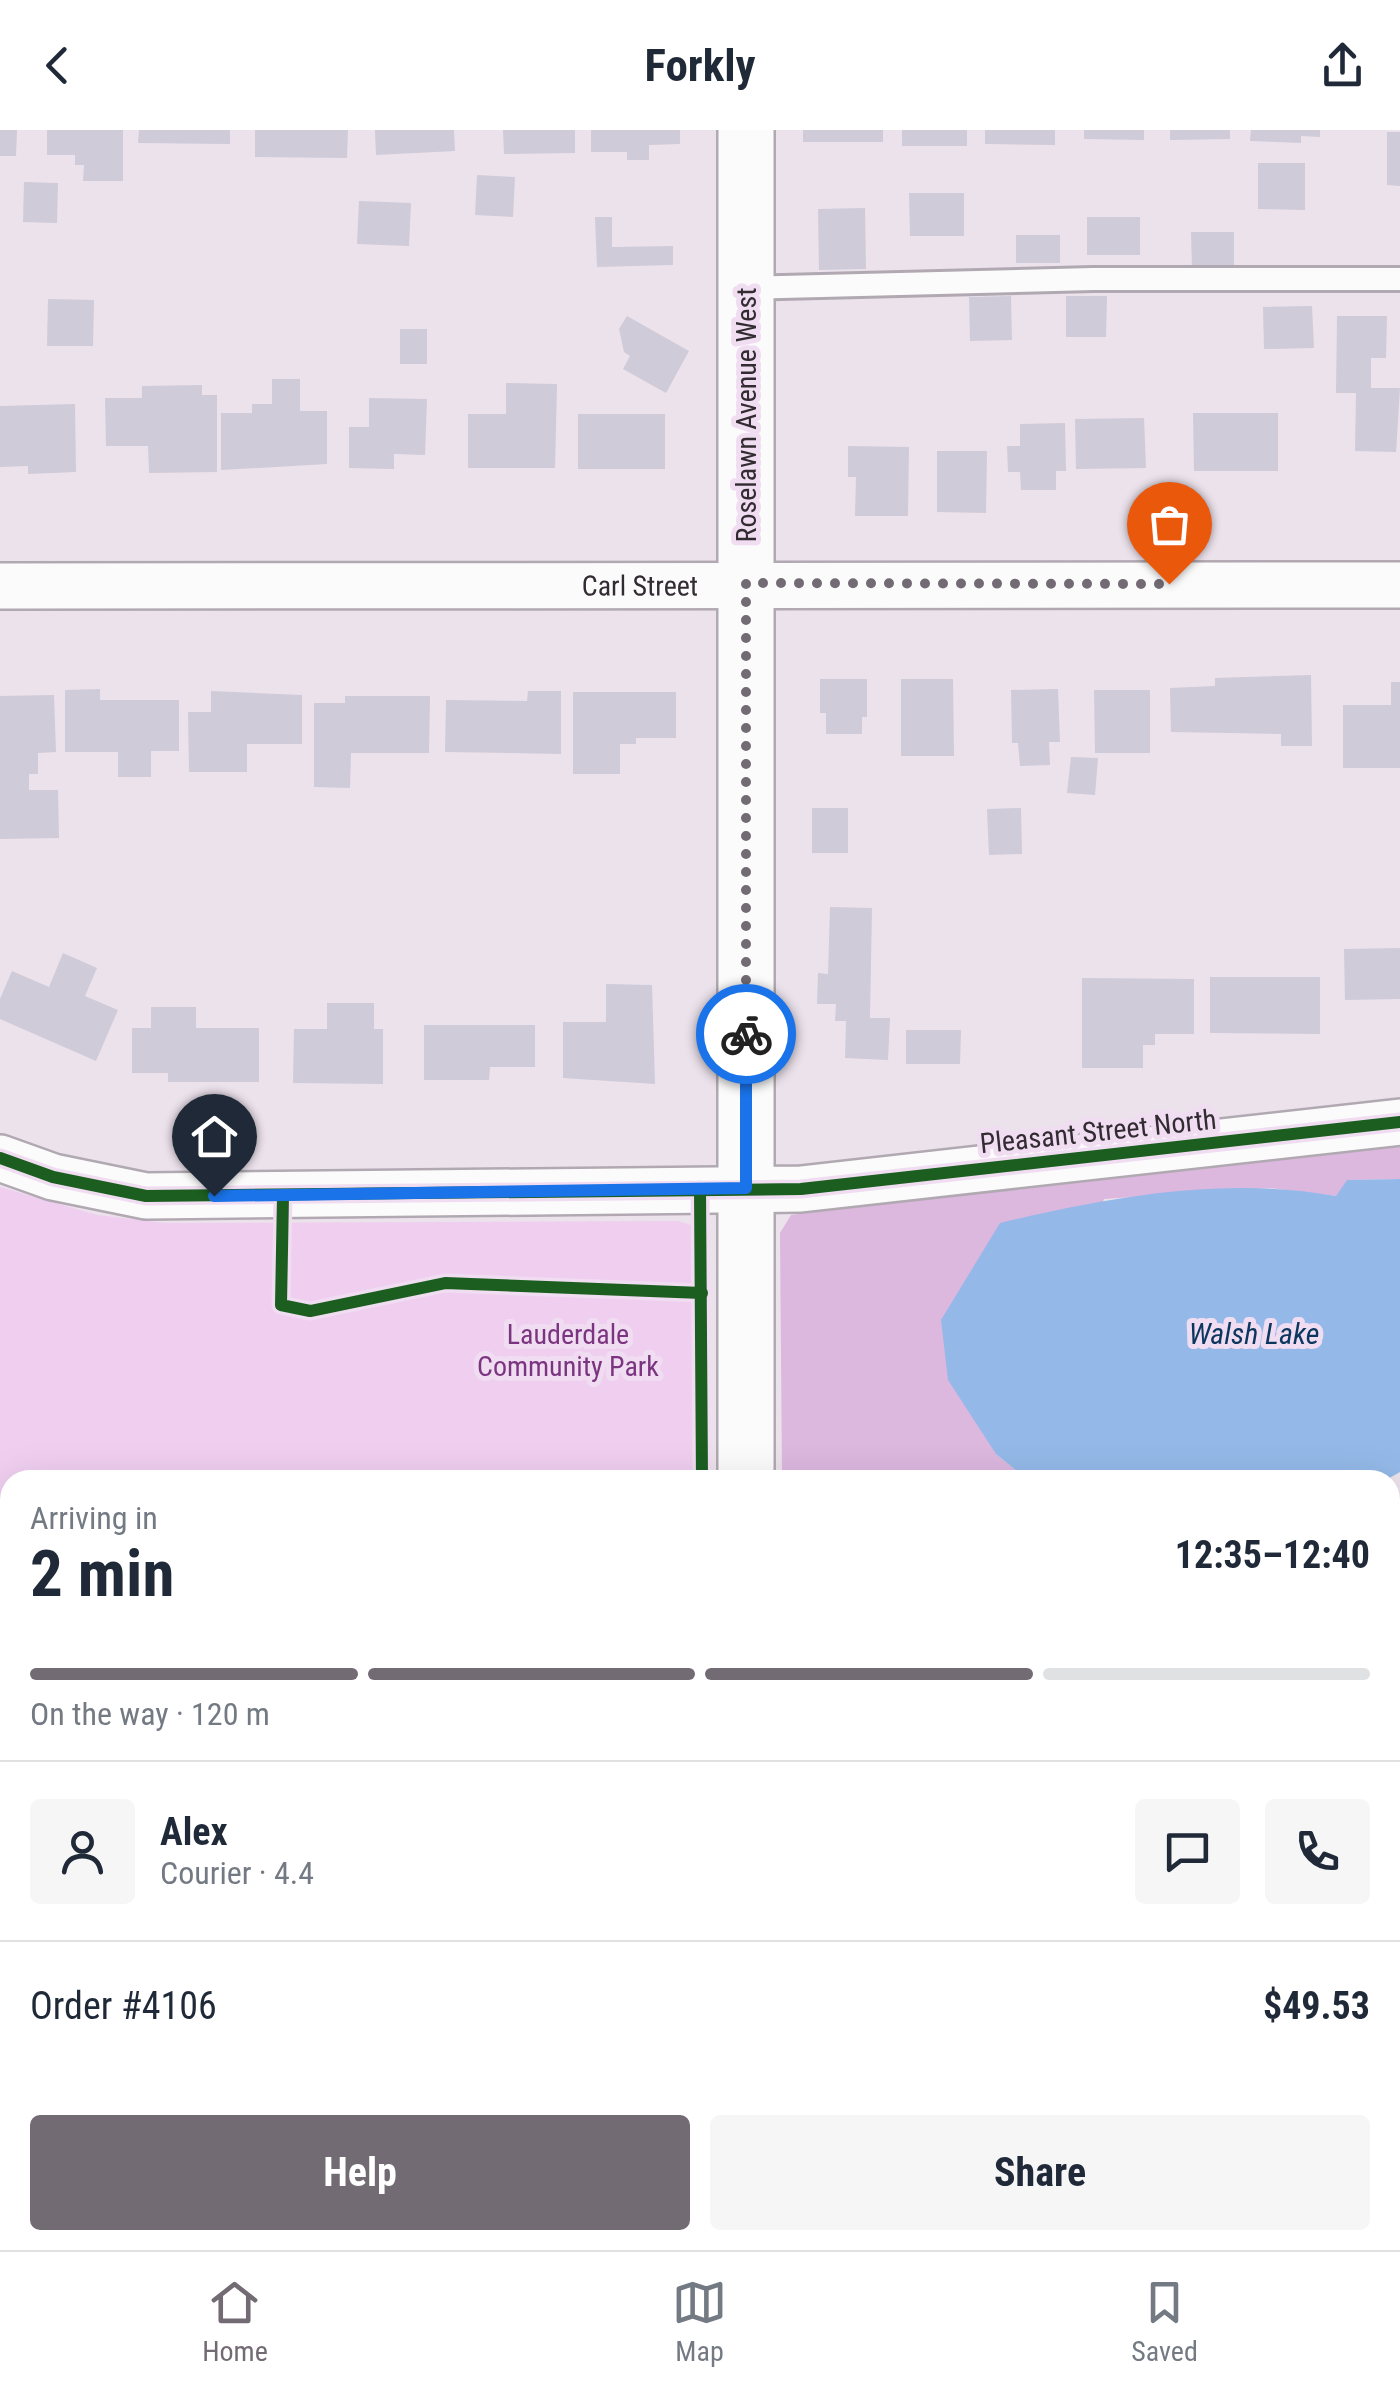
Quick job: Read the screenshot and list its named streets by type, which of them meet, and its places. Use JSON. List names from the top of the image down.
{
  "streets": {
    "street": ["Roselawn Avenue West", "Carl Street", "Pleasant Street North"]
  },
  "crossings": [
    ["Roselawn Avenue West", "Carl Street"],
    ["Roselawn Avenue West", "Pleasant Street North"]
  ],
  "water": ["Walsh Lake"],
  "parks": ["Lauderdale Community Park"],
  "page": {
    "header": "Forkly",
    "heading": ["2 min", "Arriving in", "12:35–12:40"],
    "panel": [
      "Alex",
      "Courier · 4.4",
      "Order #4106",
      "$49.53"
    ],
    "bar": "On the way · 120 m",
    "buttons": ["Help", "Share"],
    "tabs": ["Home", "Map", "Saved"]
  }
}
